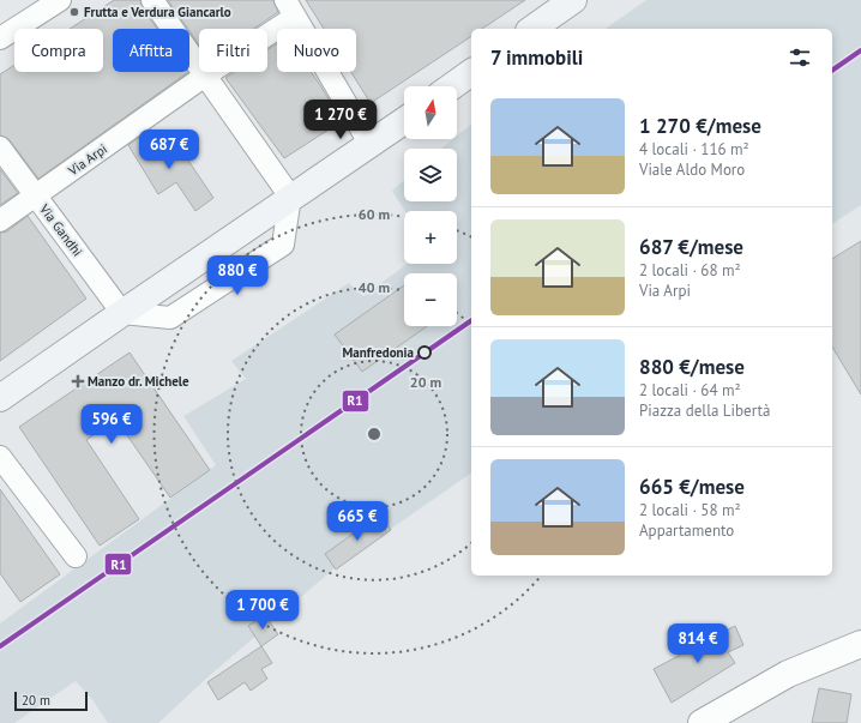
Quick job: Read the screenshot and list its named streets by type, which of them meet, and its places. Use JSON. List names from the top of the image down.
{
  "streets": {
    "street": ["Via Arpi", "Via Gandhi"]
  },
  "crossings": [
    ["Via Arpi", "Via Gandhi"]
  ],
  "places": {
    "other": ["Frutta e Verdura Giancarlo", "Manfredonia"],
    "health": ["Manzo dr. Michele"]
  },
  "lines": ["transit line R1"],
  "scale_bar": "20 m",
  "north": "top",
  "page": {
    "chip": [
      "Compra",
      "Affitta",
      "Filtri",
      "Nuovo"
    ],
    "heading": "7 immobili",
    "map_buttons": ["+", "−"],
    "list": [
      {
        "name": "1 270 €/mese",
        "note": "4 locali · 116 m² · Viale Aldo Moro"
      },
      {
        "name": "687 €/mese",
        "note": "2 locali · 68 m² · Via Arpi"
      },
      {
        "name": "880 €/mese",
        "note": "2 locali · 64 m² · Piazza della Libertà"
      },
      {
        "name": "665 €/mese",
        "note": "2 locali · 58 m² · Appartamento"
      }
    ],
    "price": [
      "1 270 €",
      "687 €",
      "880 €",
      "596 €",
      "665 €",
      "1 700 €",
      "814 €"
    ],
    "scale": "20 m"
  },
  "rings": ["60 m", "40 m", "20 m"]
}
